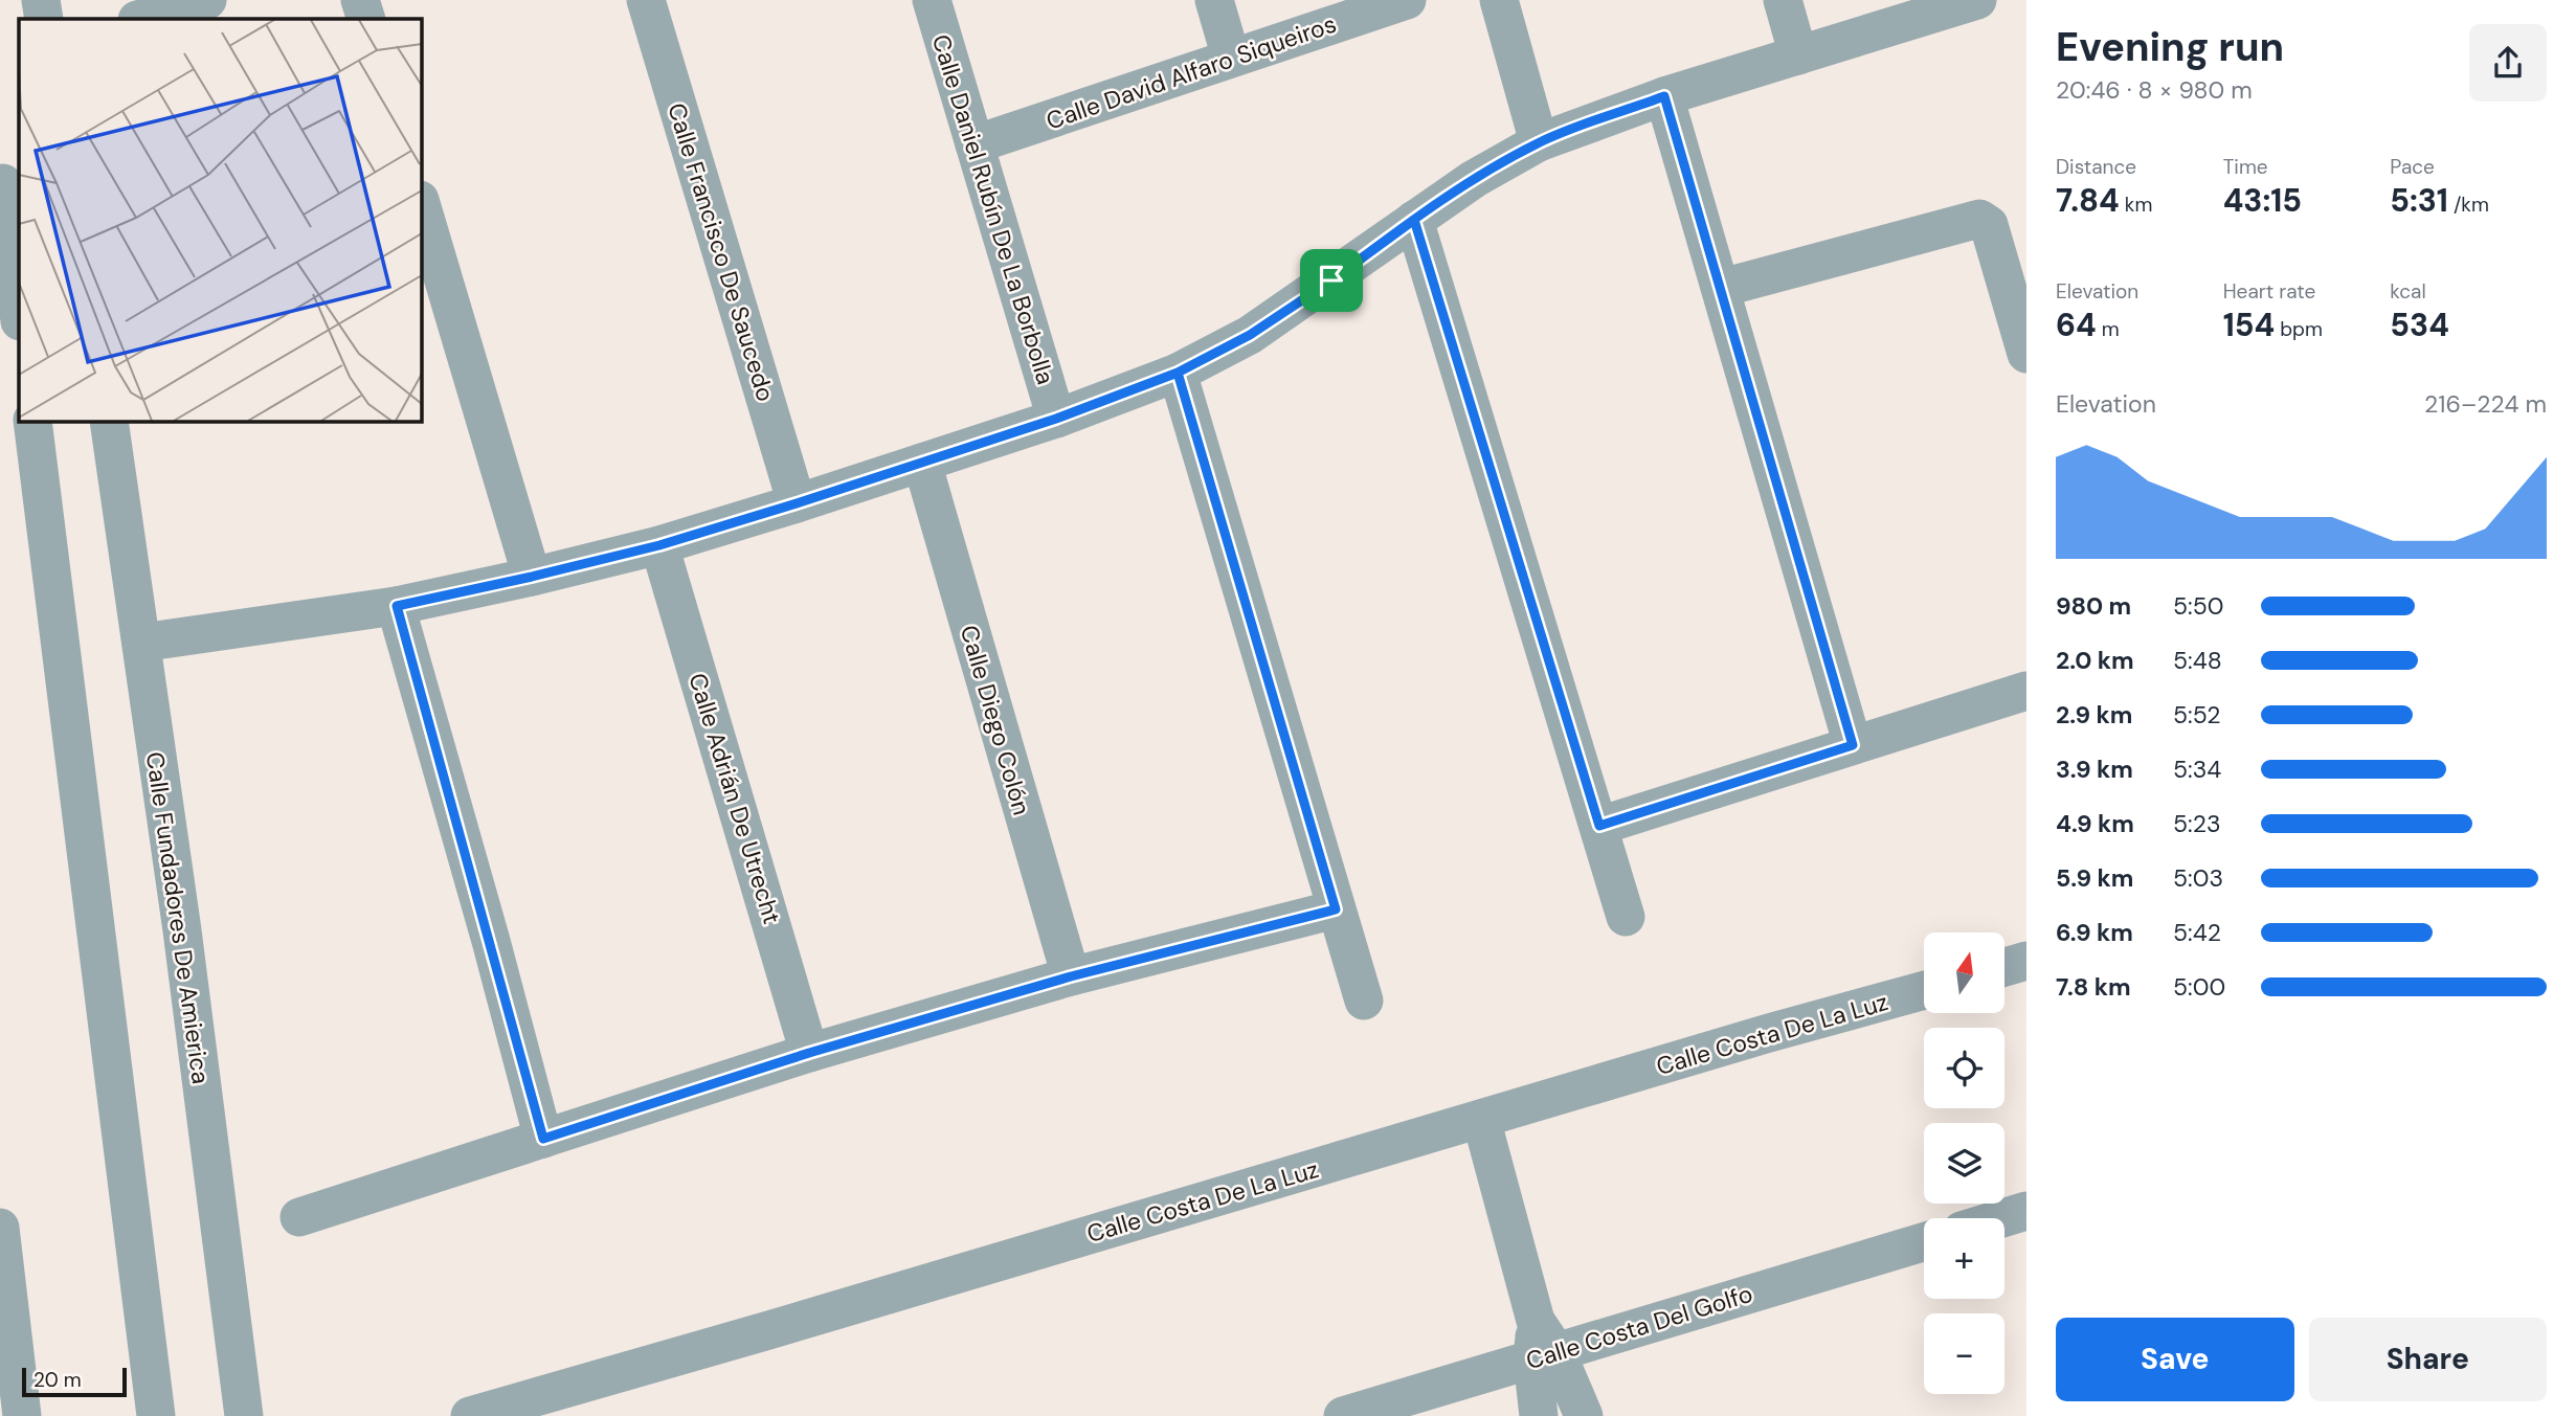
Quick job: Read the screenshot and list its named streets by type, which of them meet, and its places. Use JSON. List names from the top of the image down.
{
  "streets": {
    "street": [
      "Calle David Alfaro Siqueiros",
      "Calle Daniel Rubín De La Borbolla",
      "Calle Francisco De Saucedo",
      "Calle Diego Colón",
      "Calle Adrián De Utrecht",
      "Calle Fundadores De Amierica",
      "Calle Costa De La Luz",
      "Calle Costa Del Golfo"
    ]
  },
  "crossings": [
    ["Calle David Alfaro Siqueiros", "Calle Daniel Rubín De La Borbolla"]
  ],
  "scale_bar": "20 m",
  "north": "top",
  "page": {
    "heading": ["Evening run", "20:46 · 8 × 980 m"],
    "stats": [
      ["Distance", "7.84 km"],
      ["Time", "43:15"],
      ["Pace", "5:31 /km"],
      ["Elevation", "64 m"],
      ["Heart rate", "154 bpm"],
      ["kcal", "534"]
    ],
    "chart": ["Elevation", "216–224 m"],
    "list": [
      {
        "name": "980 m",
        "note": "5:50"
      },
      {
        "name": "2.0 km",
        "note": "5:48"
      },
      {
        "name": "2.9 km",
        "note": "5:52"
      },
      {
        "name": "3.9 km",
        "note": "5:34"
      },
      {
        "name": "4.9 km",
        "note": "5:23"
      },
      {
        "name": "5.9 km",
        "note": "5:03"
      },
      {
        "name": "6.9 km",
        "note": "5:42"
      },
      {
        "name": "7.8 km",
        "note": "5:00"
      }
    ],
    "map_buttons": ["+", "−"],
    "buttons": ["Save", "Share"],
    "scale": "20 m"
  }
}
